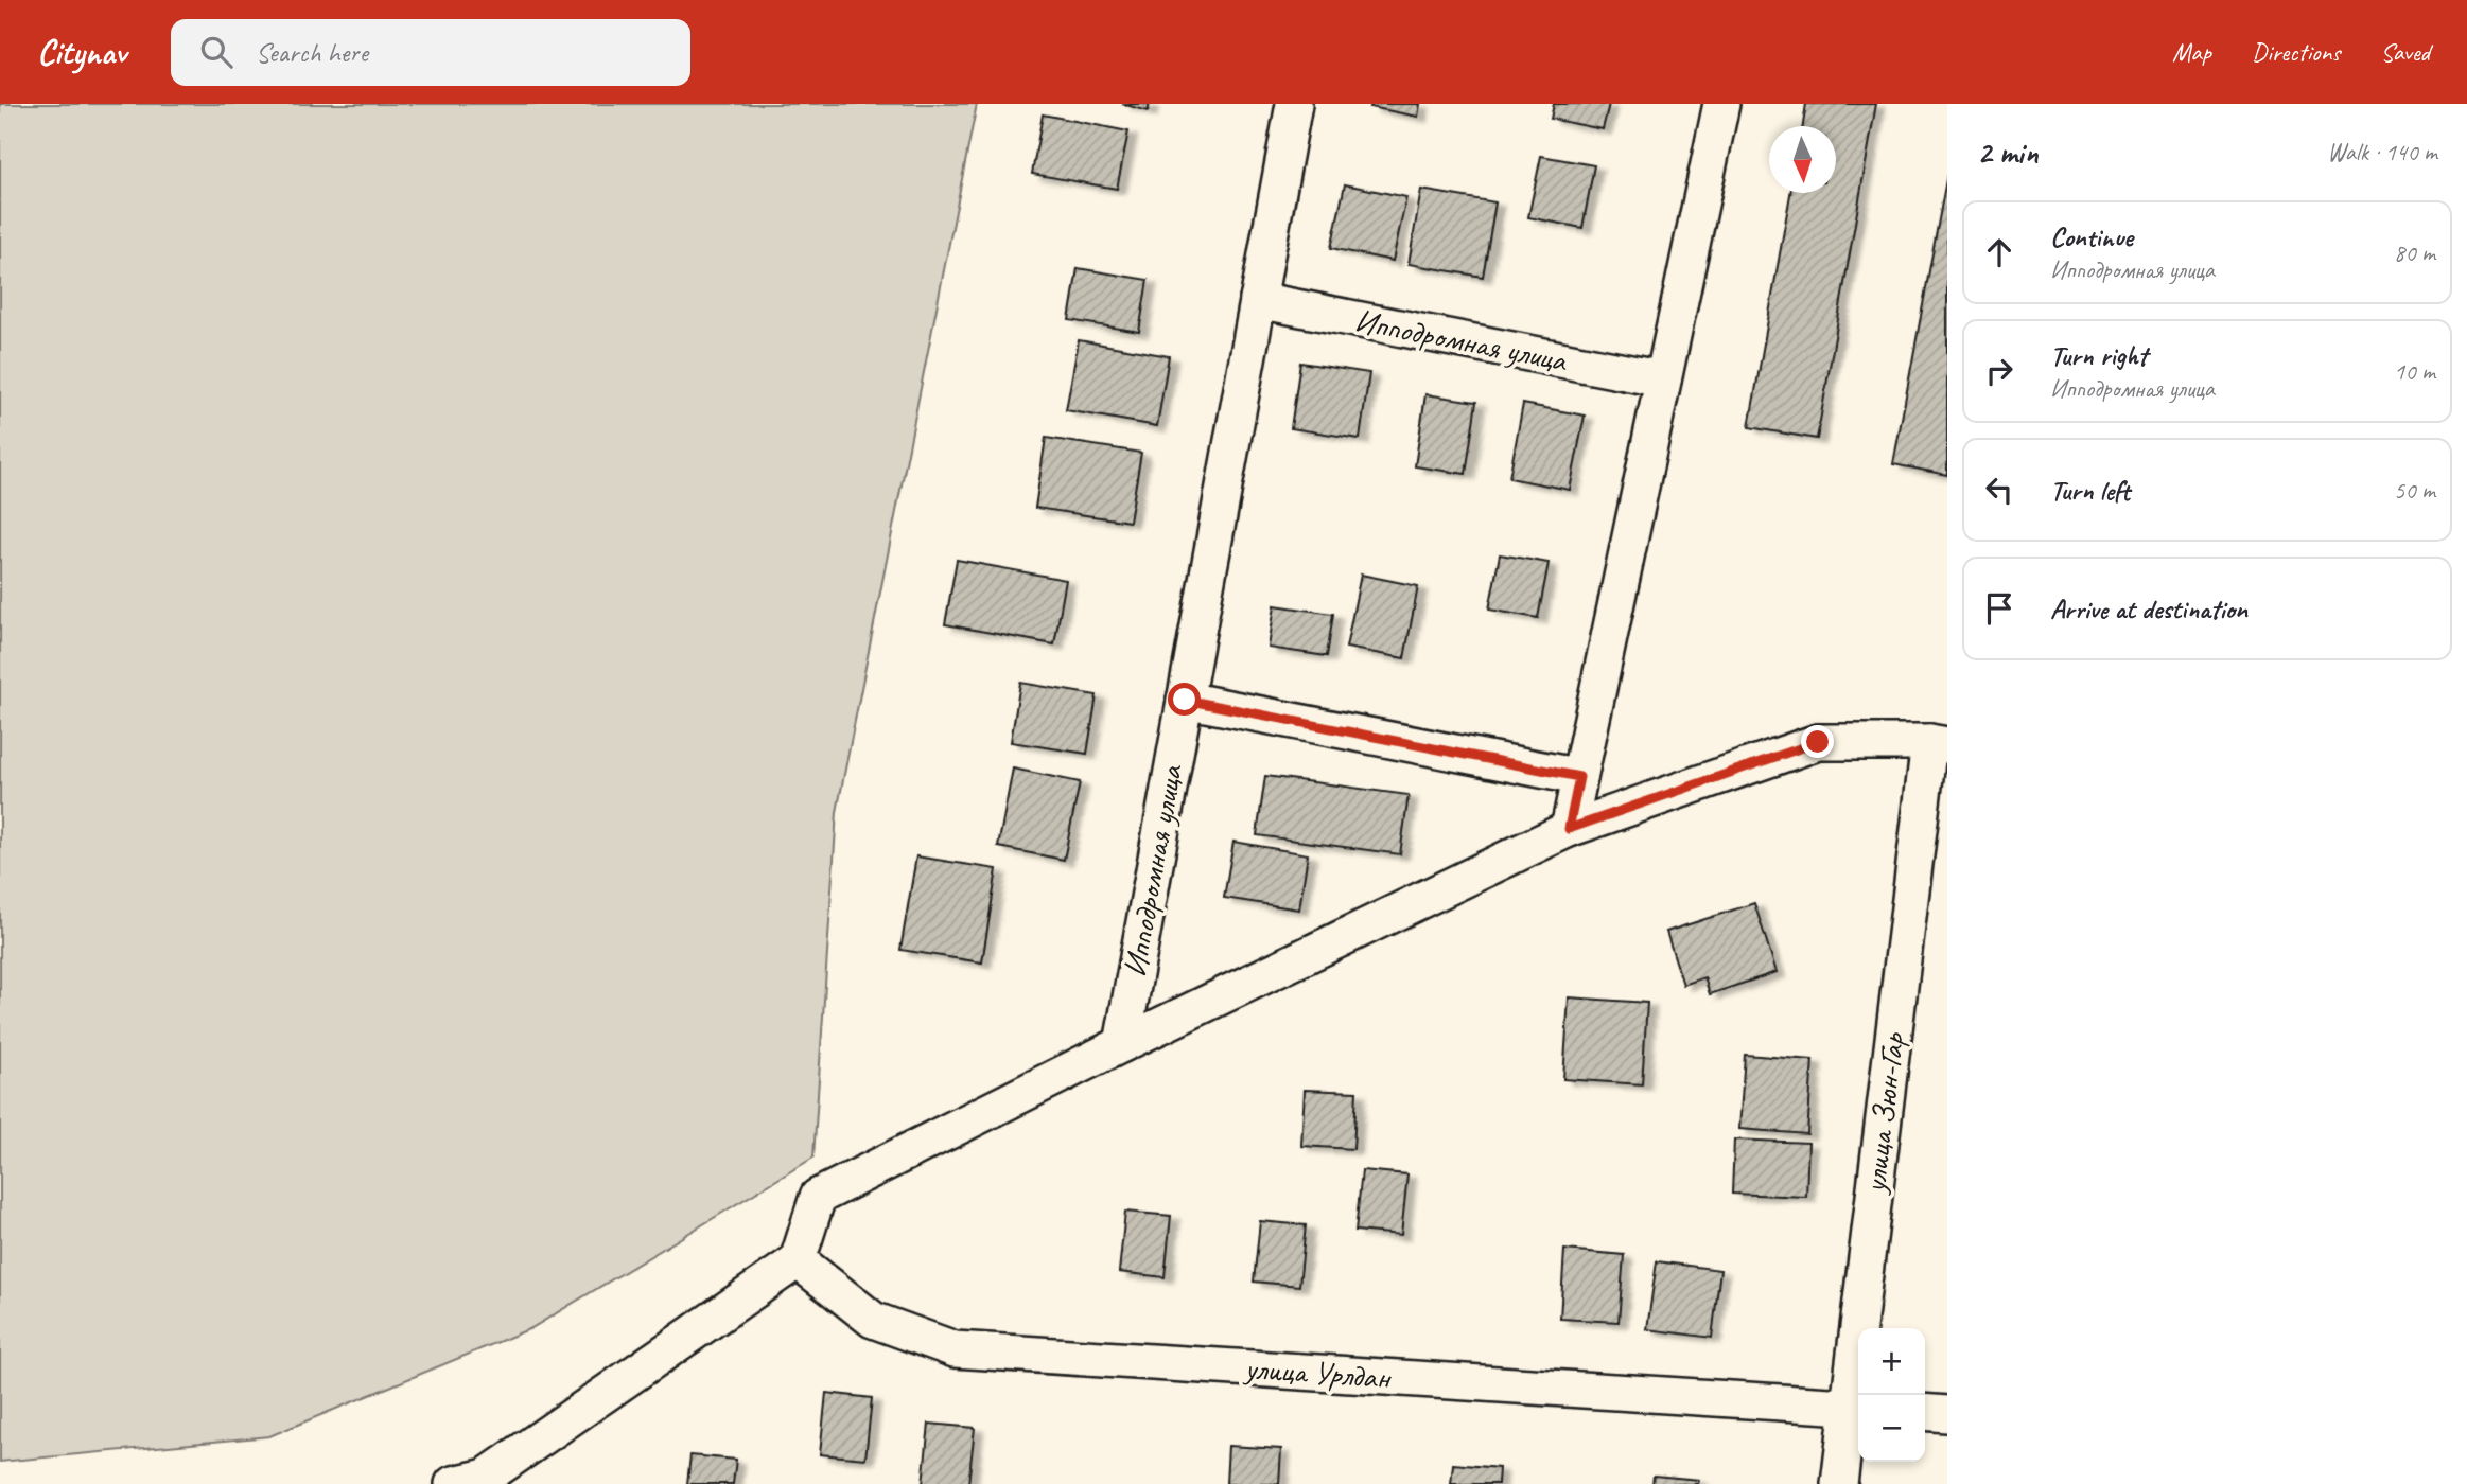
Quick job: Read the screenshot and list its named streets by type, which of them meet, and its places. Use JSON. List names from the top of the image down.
{
  "streets": {
    "street": ["Ипподромная улица", "улица Зюн-Гар", "улица Урлдан"]
  },
  "crossings": [
    ["улица Зюн-Гар", "улица Урлдан"]
  ],
  "north": "bottom",
  "page": {
    "header": "Citynav",
    "search": "Search here",
    "nav": ["Map", "Directions", "Saved"],
    "heading": ["2 min", "Walk · 140 m"],
    "list": [
      ["Continue", "Ипподромная улица", "80 m"],
      ["Turn right", "Ипподромная улица", "10 m"],
      ["Turn left", "50 m"],
      "Arrive at destination"
    ],
    "map_buttons": ["+", "−"]
  }
}
